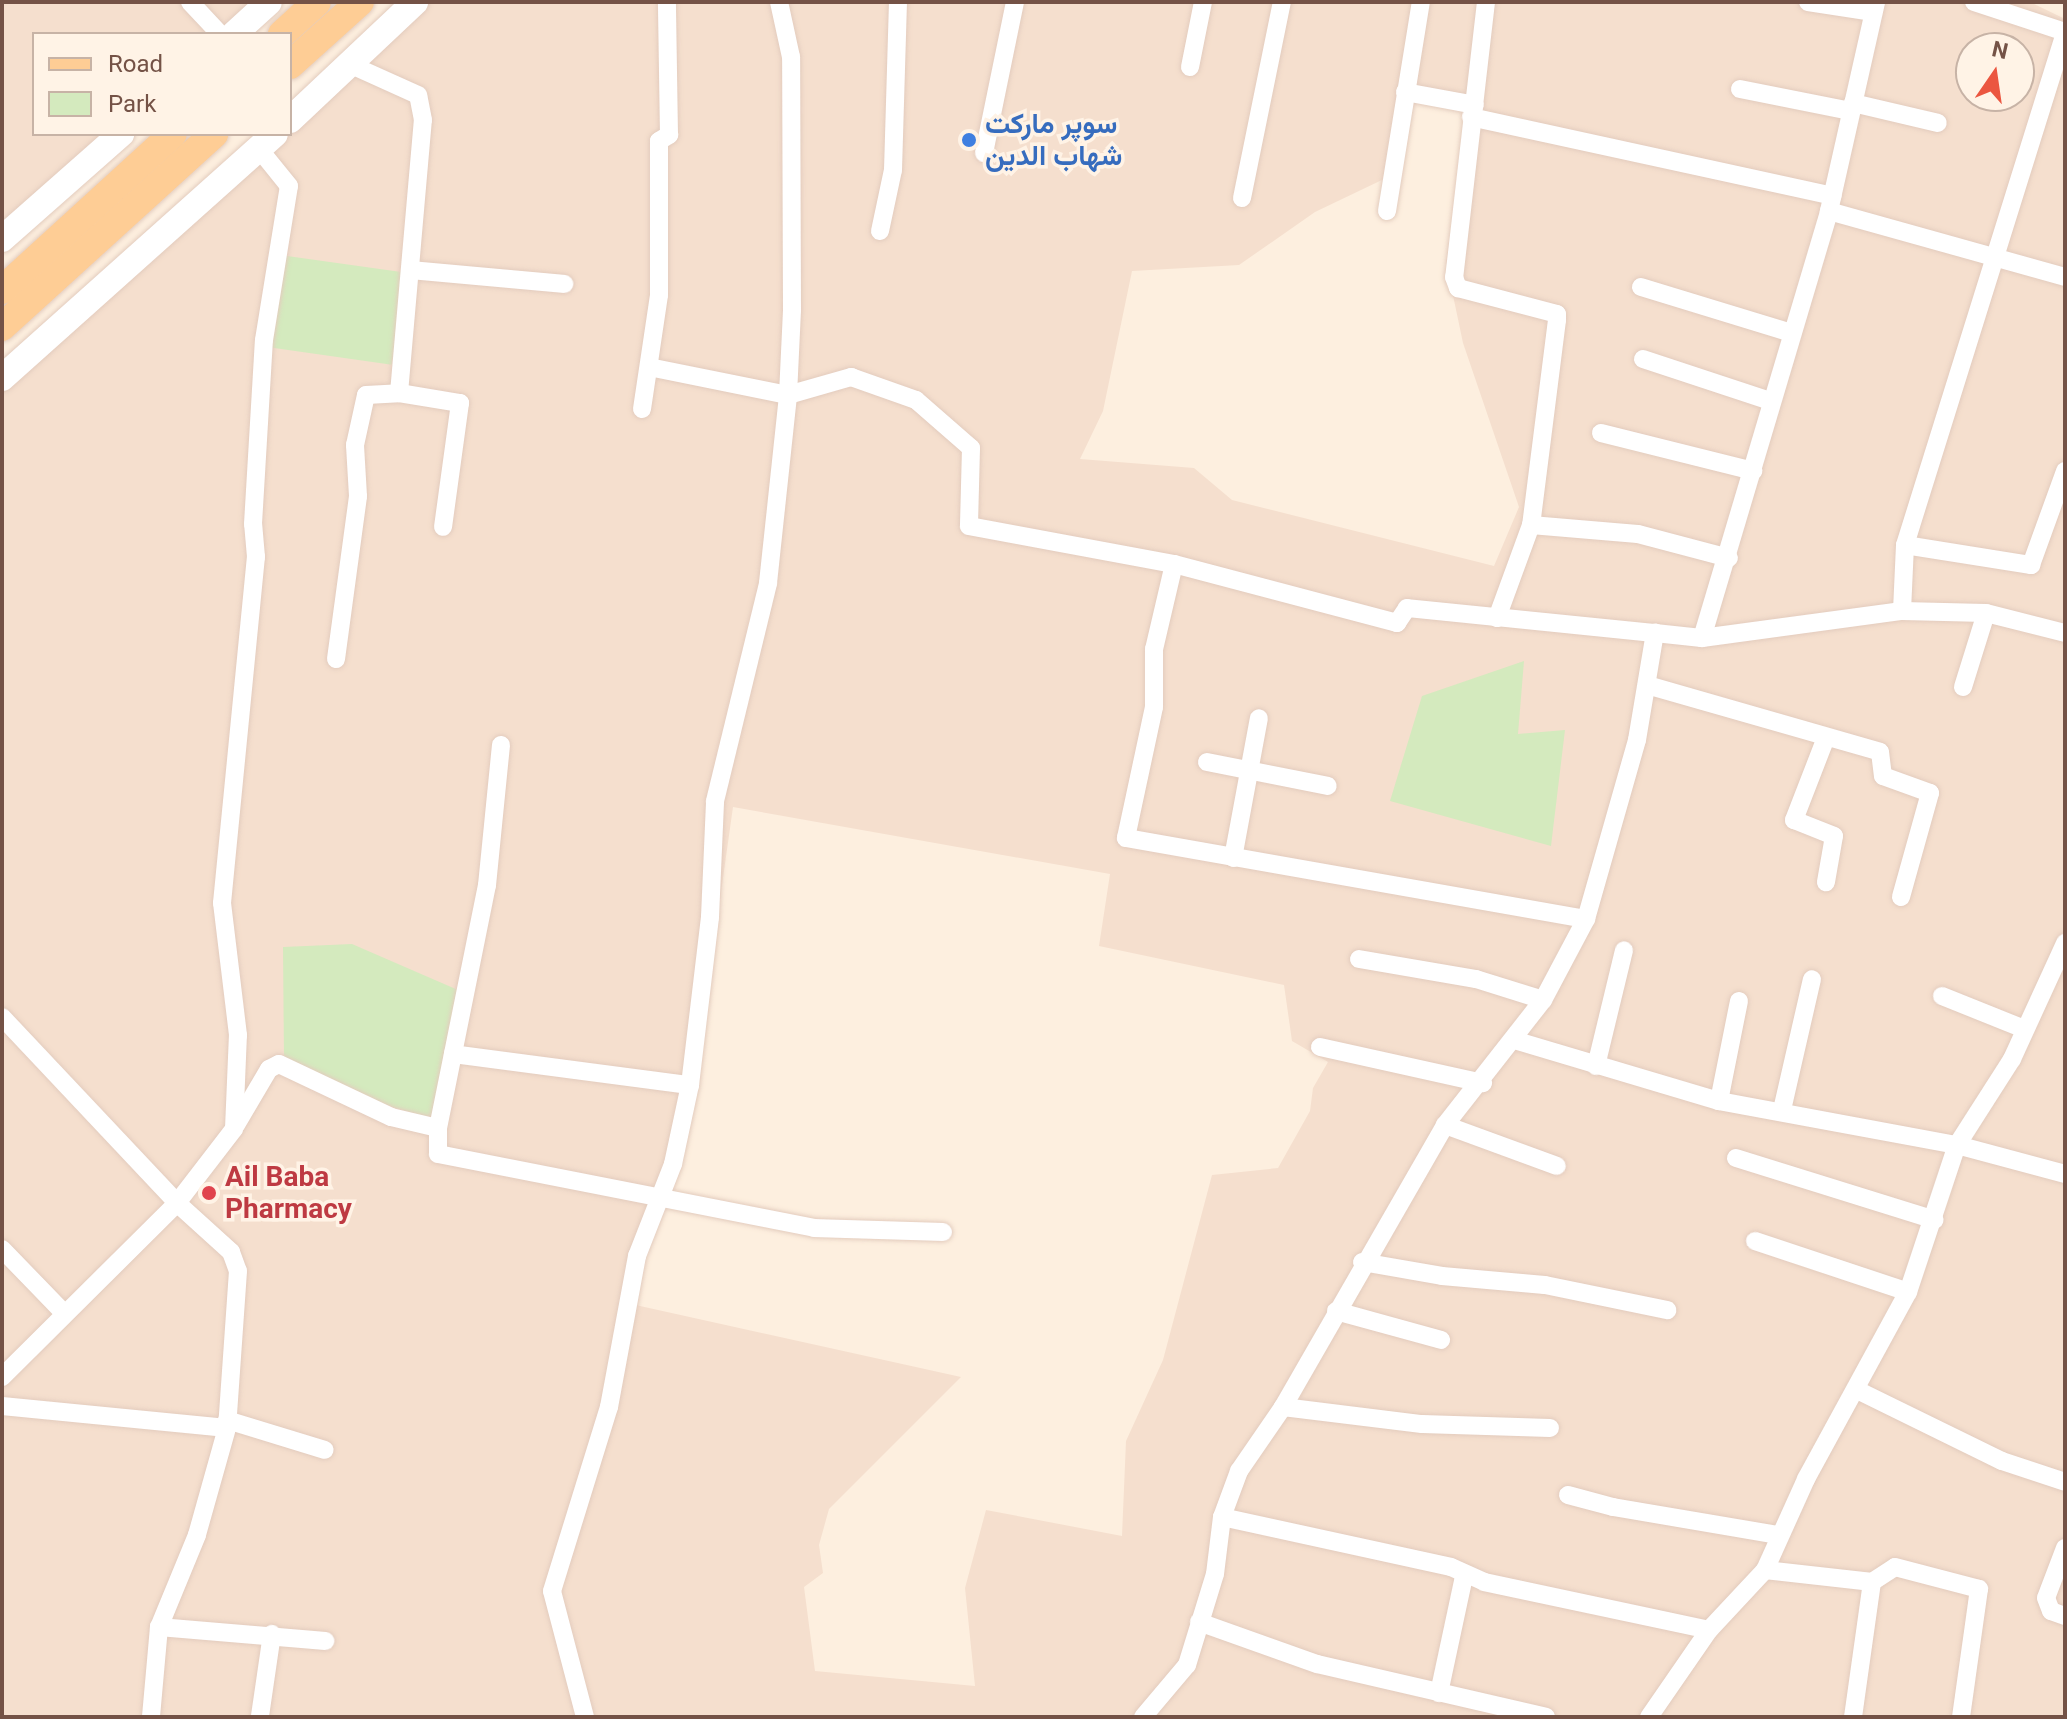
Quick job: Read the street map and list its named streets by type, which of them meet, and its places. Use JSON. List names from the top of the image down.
{
  "places": ["سوپر مارکت شهاب الدین", "Ail Baba Pharmacy"],
  "legend": ["Road", "Park"],
  "north": "top"
}
